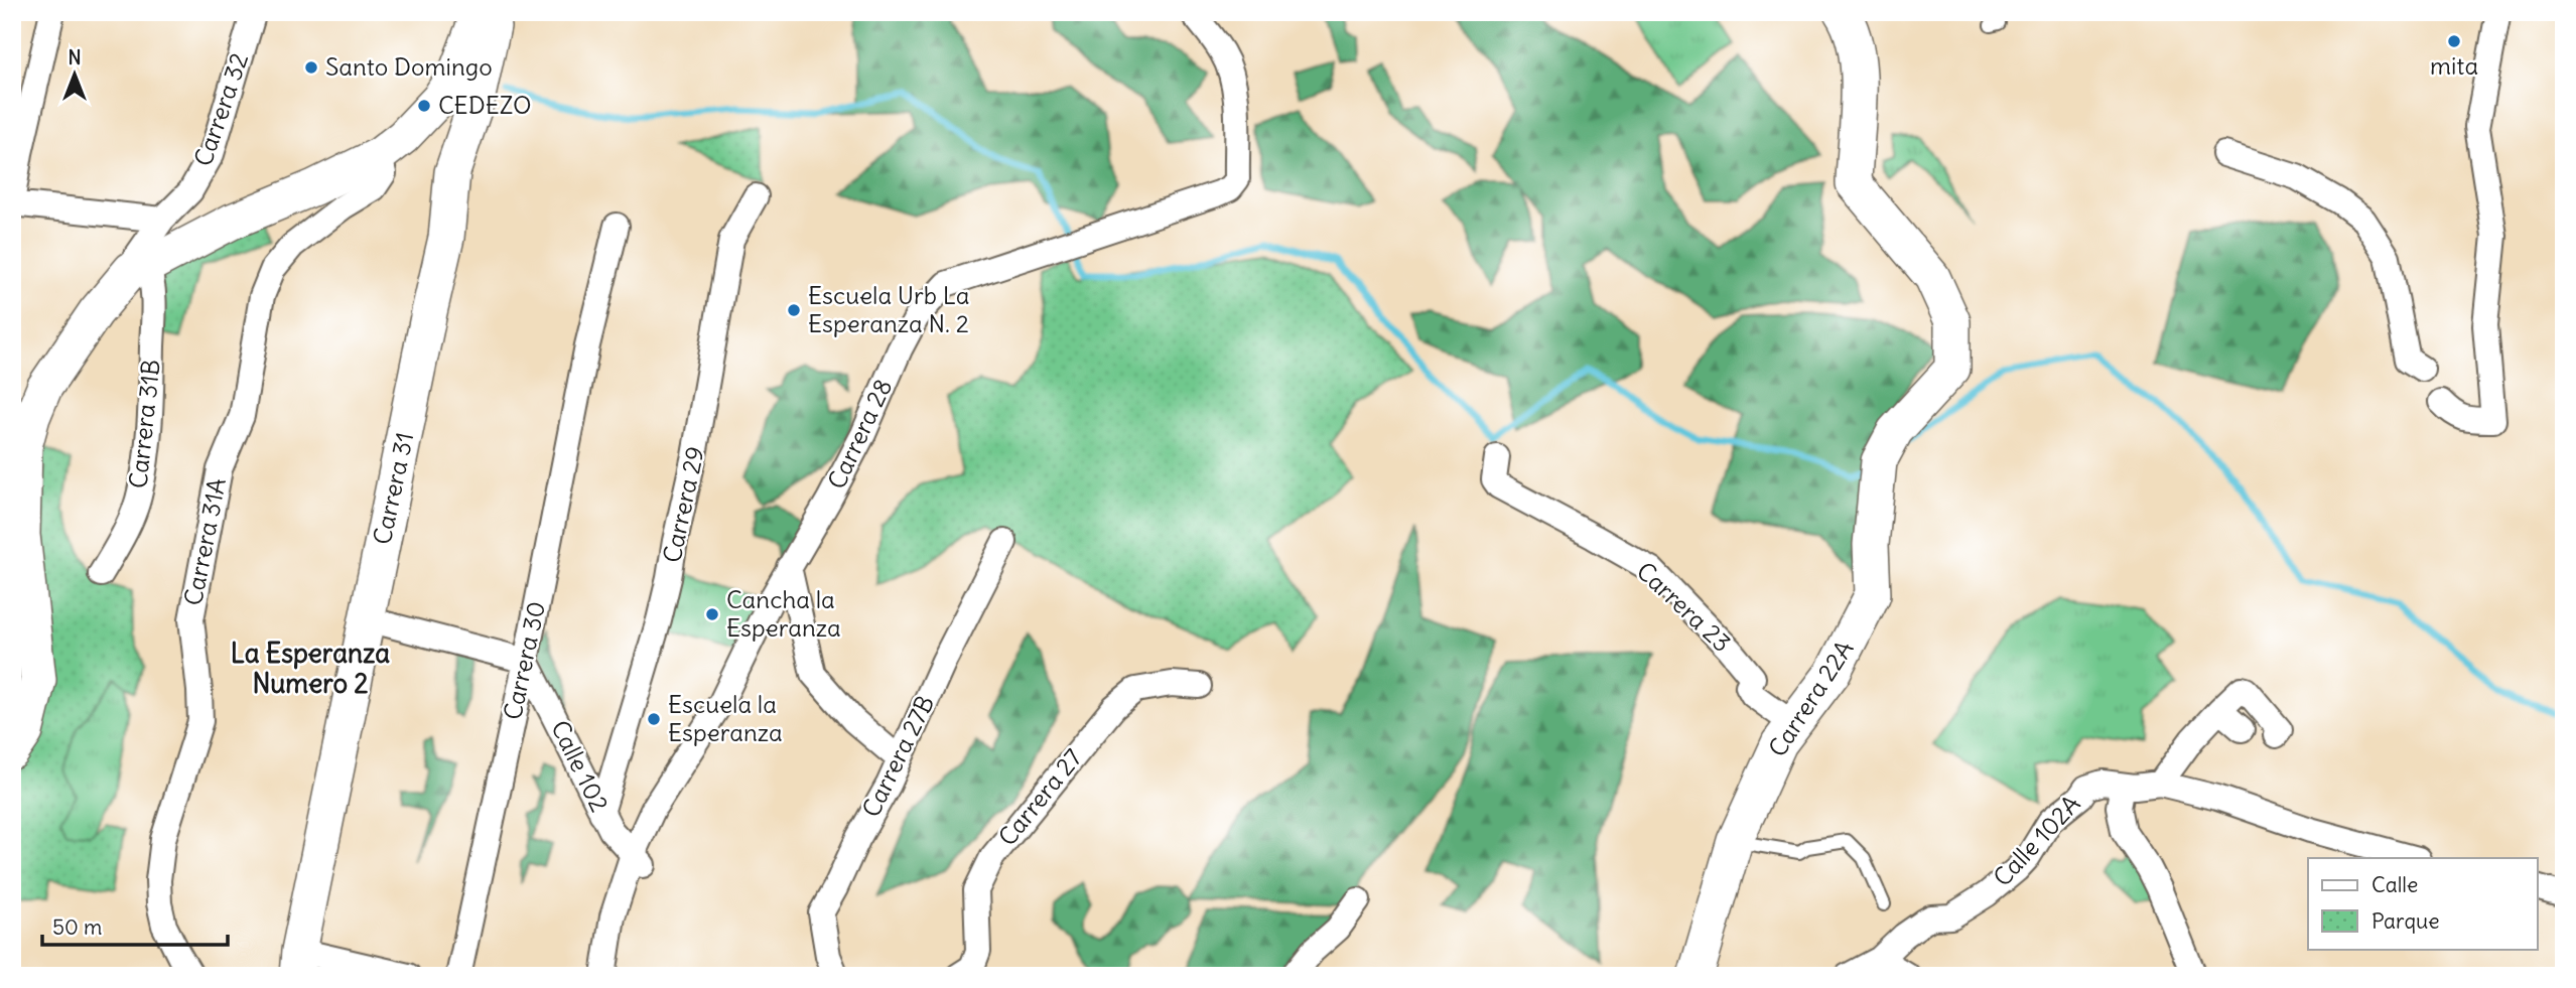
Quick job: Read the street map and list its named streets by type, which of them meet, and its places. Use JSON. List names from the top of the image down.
{
  "streets": {
    "street": [
      "Carrera 32",
      "Carrera 31B",
      "Carrera 28",
      "Carrera 31",
      "Carrera 29",
      "Carrera 31A",
      "Carrera 23",
      "Carrera 30",
      "Carrera 22A",
      "Carrera 27B",
      "Calle 102",
      "Carrera 27",
      "Calle 102A"
    ]
  },
  "crossings": [
    ["Carrera 32", "Carrera 31B"],
    ["Carrera 28", "Calle 102"],
    ["Carrera 29", "Calle 102"],
    ["Carrera 23", "Carrera 22A"],
    ["Carrera 30", "Calle 102"]
  ],
  "districts": ["La Esperanza Numero 2"],
  "places": [
    "mita",
    "Santo Domingo",
    "CEDEZO",
    "Escuela Urb La Esperanza N. 2",
    "Cancha la Esperanza",
    "Escuela la Esperanza"
  ],
  "legend": ["Calle", "Parque"],
  "scale_bar": "50 m",
  "north": "top"
}
